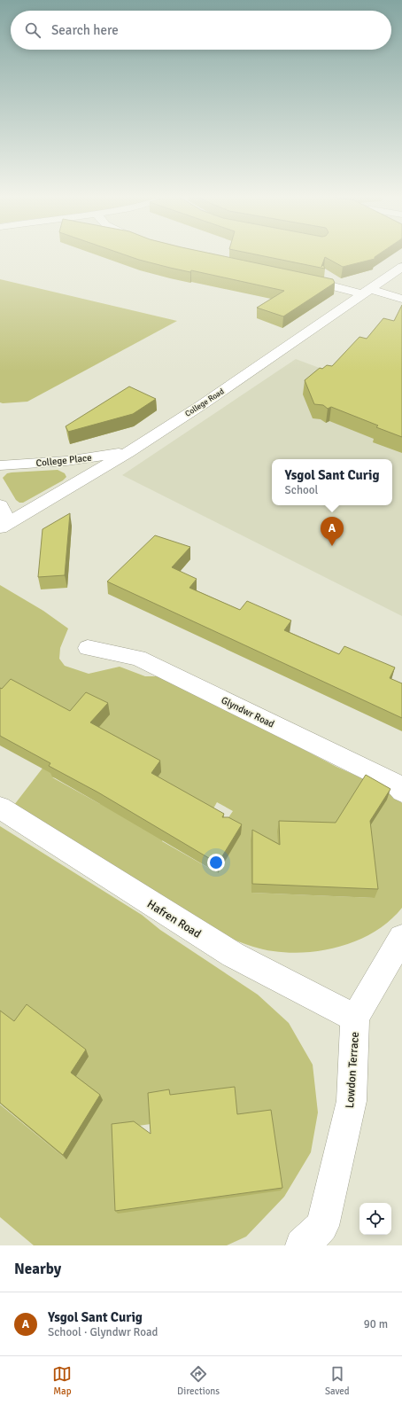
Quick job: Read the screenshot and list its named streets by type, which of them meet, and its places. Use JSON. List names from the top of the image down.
{
  "streets": {
    "street": [
      "College Road",
      "College Place",
      "Glyndwr Road",
      "Hafren Road",
      "Lowdon Terrace"
    ]
  },
  "crossings": [
    ["College Road", "College Place"],
    ["Hafren Road", "Lowdon Terrace"]
  ],
  "page": {
    "search": "Search here",
    "popup": ["Ysgol Sant Curig", "School"],
    "pins": "A",
    "heading": "Nearby",
    "list": [
      {
        "mark": "A",
        "name": "Ysgol Sant Curig",
        "note": "School · Glyndwr Road",
        "value": "90 m"
      }
    ],
    "nav": ["Map", "Directions", "Saved"]
  }
}
